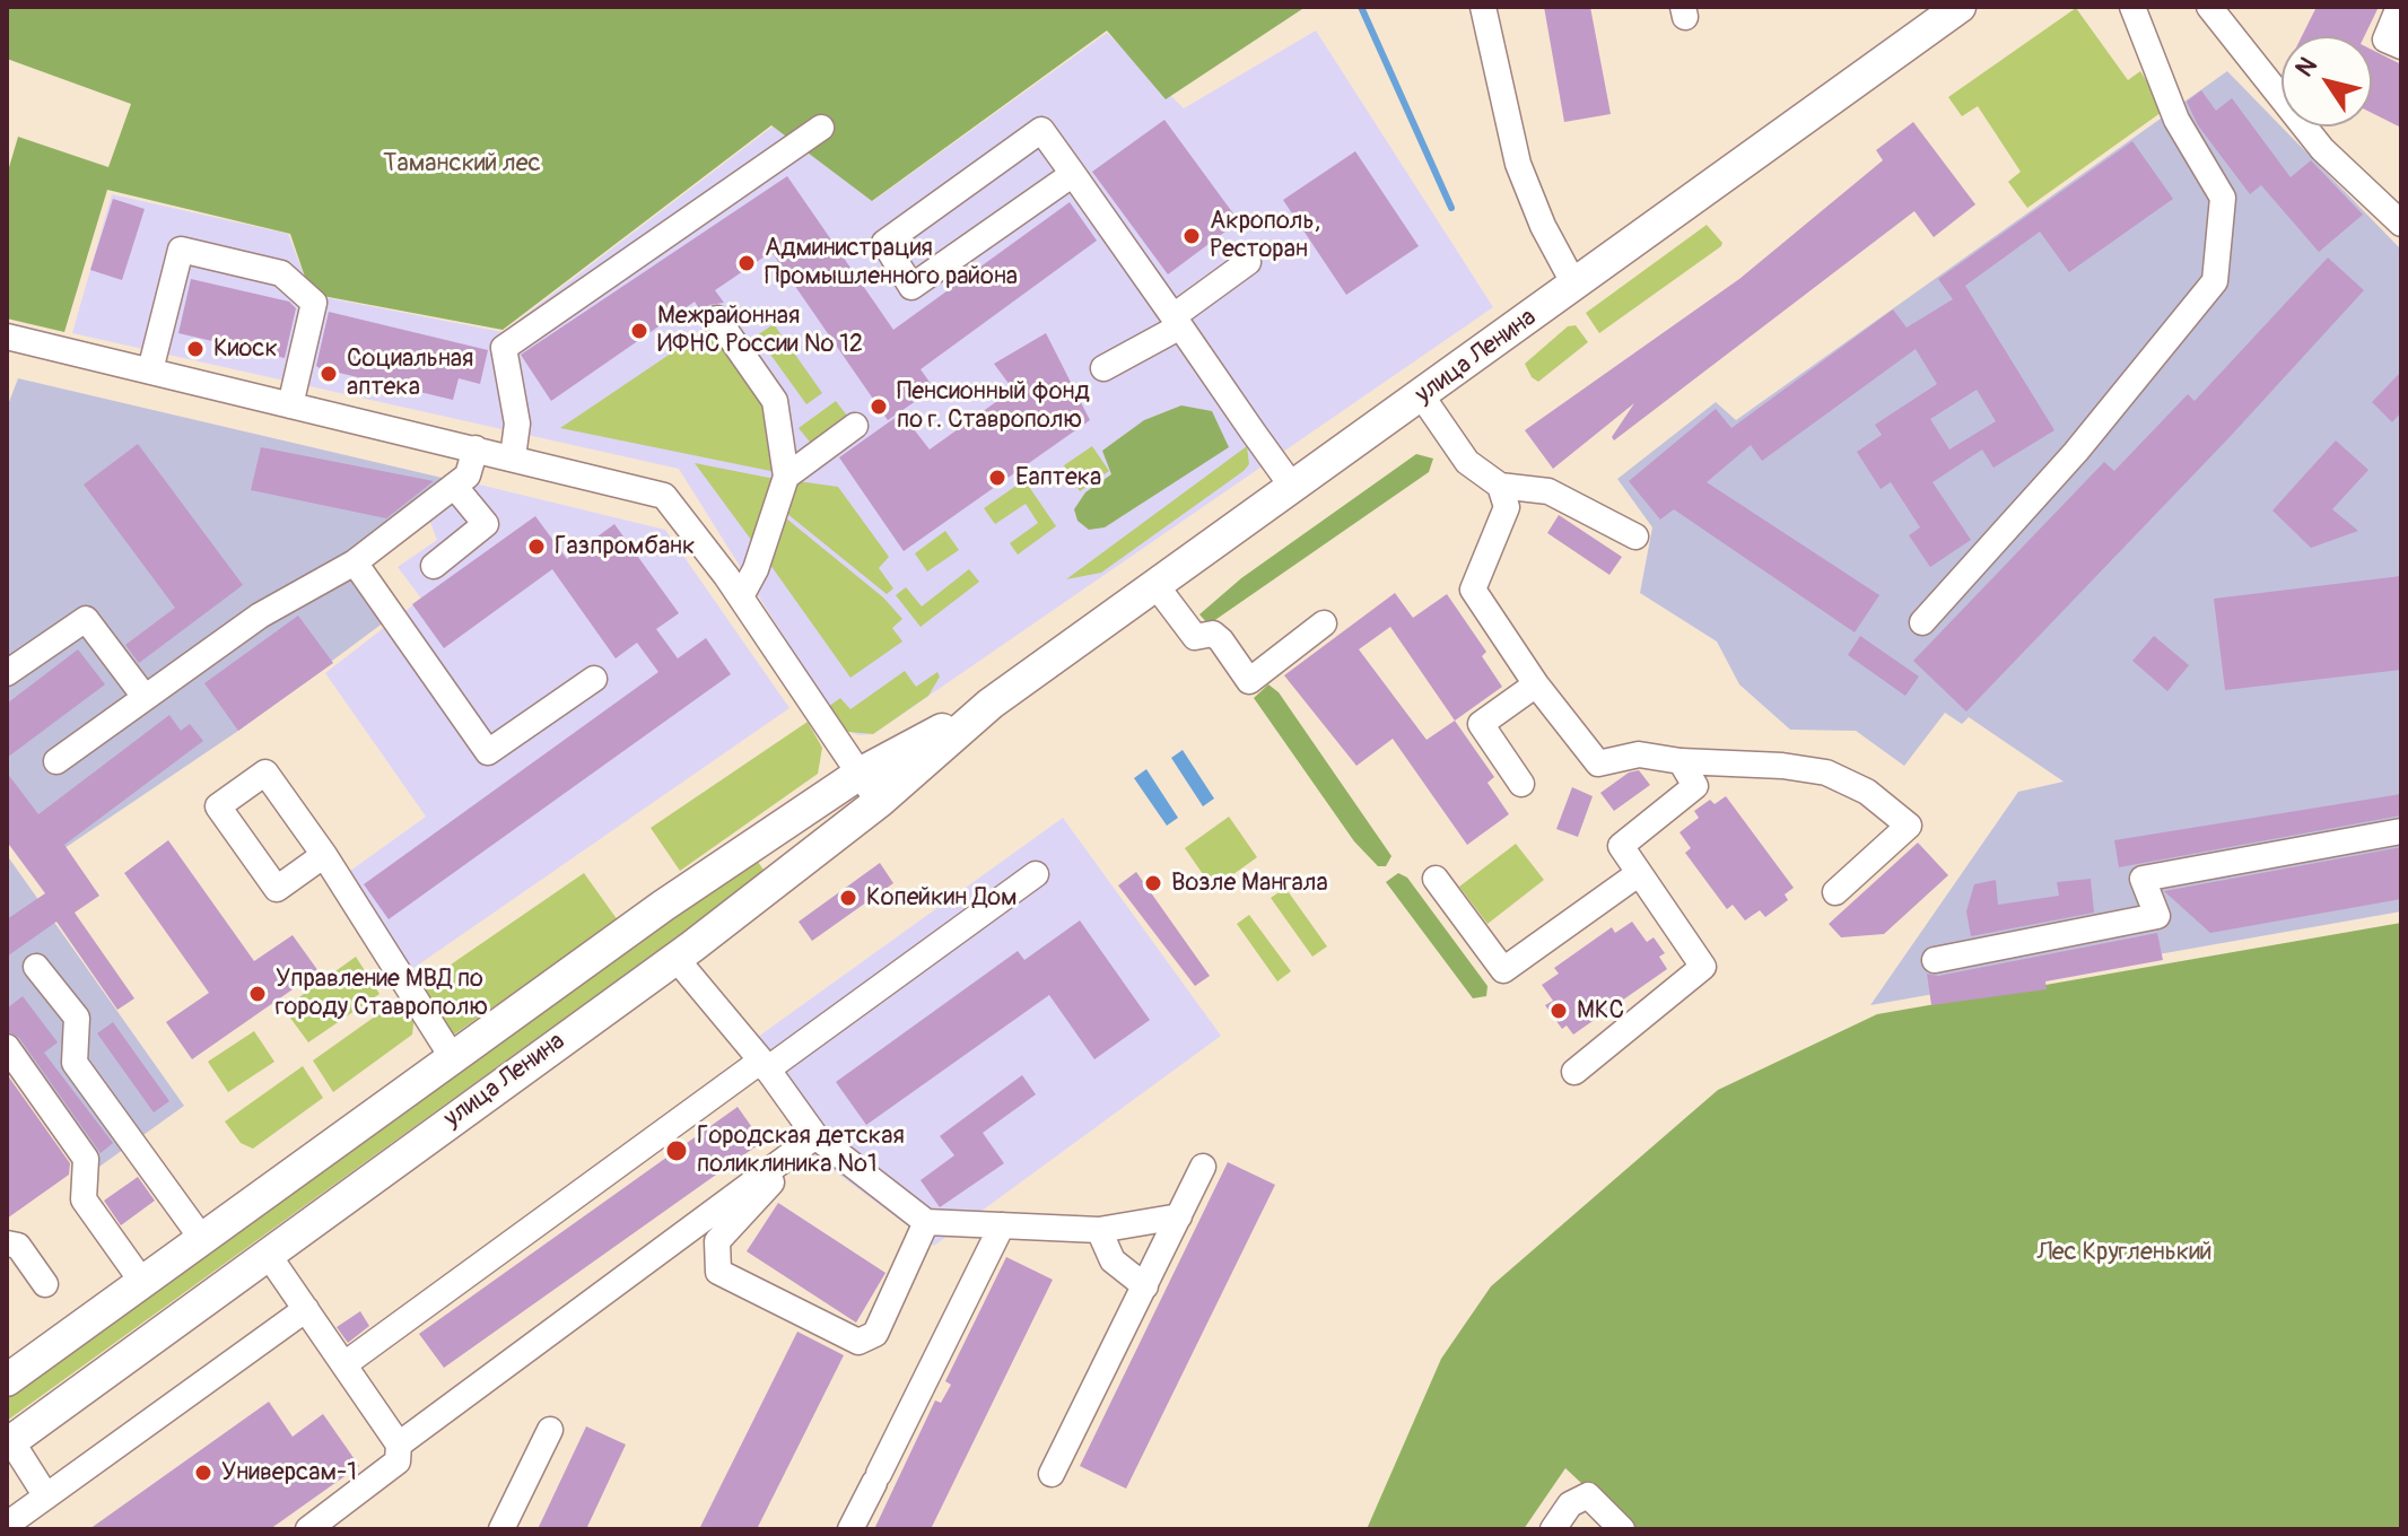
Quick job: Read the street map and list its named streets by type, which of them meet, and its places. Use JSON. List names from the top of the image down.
{
  "streets": {
    "main road": ["улица Ленина"]
  },
  "parks": ["Таманский лес", "Лес Кругленький"],
  "places": [
    "Акрополь, Ресторан",
    "Администрация Промышленного района",
    "Межрайонная ИФНС России № 12",
    "Киоск",
    "Социальная аптека",
    "Пенсионный фонд по г. Ставрополю",
    "Еаптека",
    "Газпромбанк",
    "Возле Мангала",
    "Копейкин Дом",
    "Управление МВД по городу Ставрополю",
    "МКС",
    "Городская детская поликлиника №1",
    "Универсам-1"
  ],
  "north": "top left"
}
